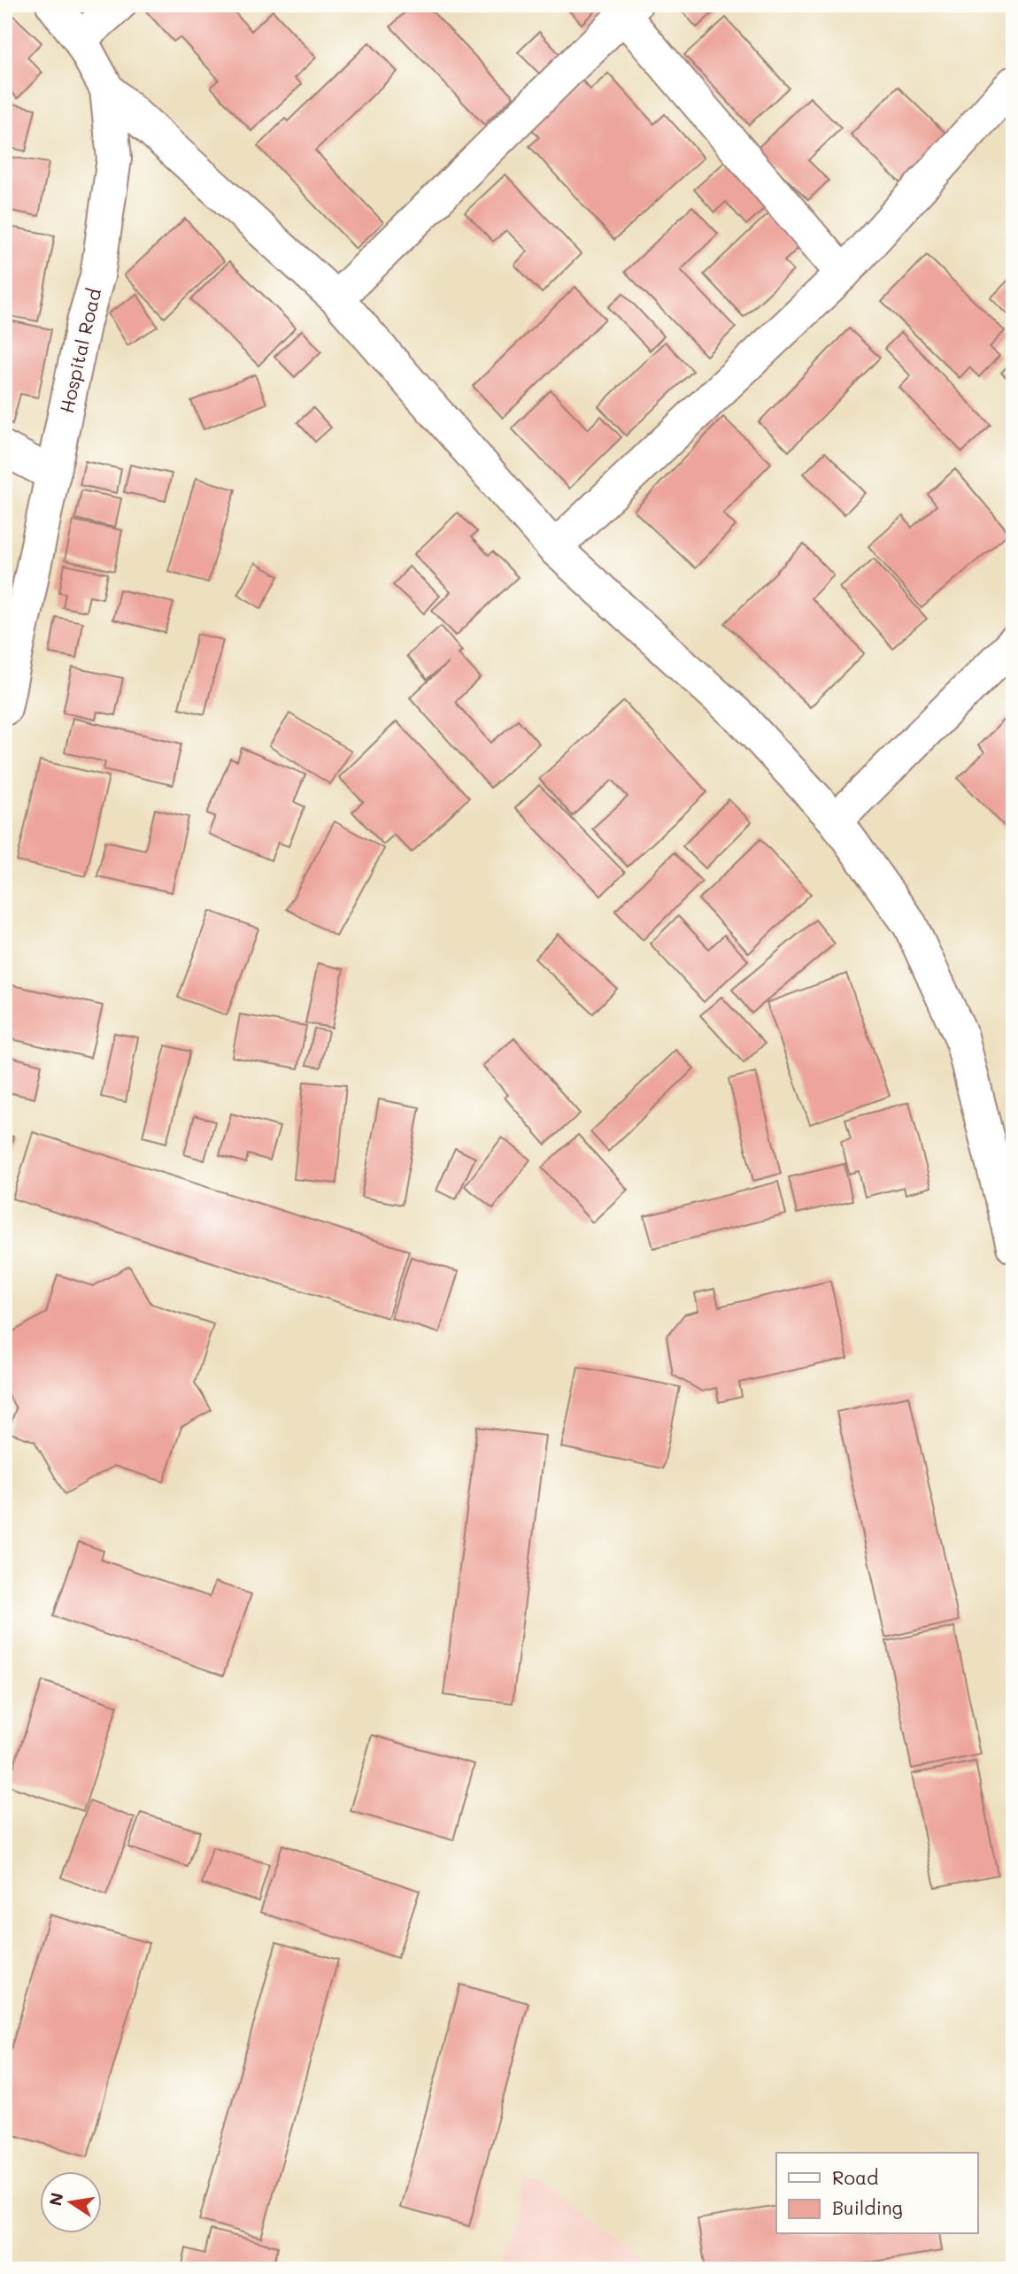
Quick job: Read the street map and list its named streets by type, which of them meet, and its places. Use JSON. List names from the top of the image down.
{
  "streets": {
    "street": ["Hospital Road"]
  },
  "legend": ["Road", "Building"],
  "north": "left"
}
